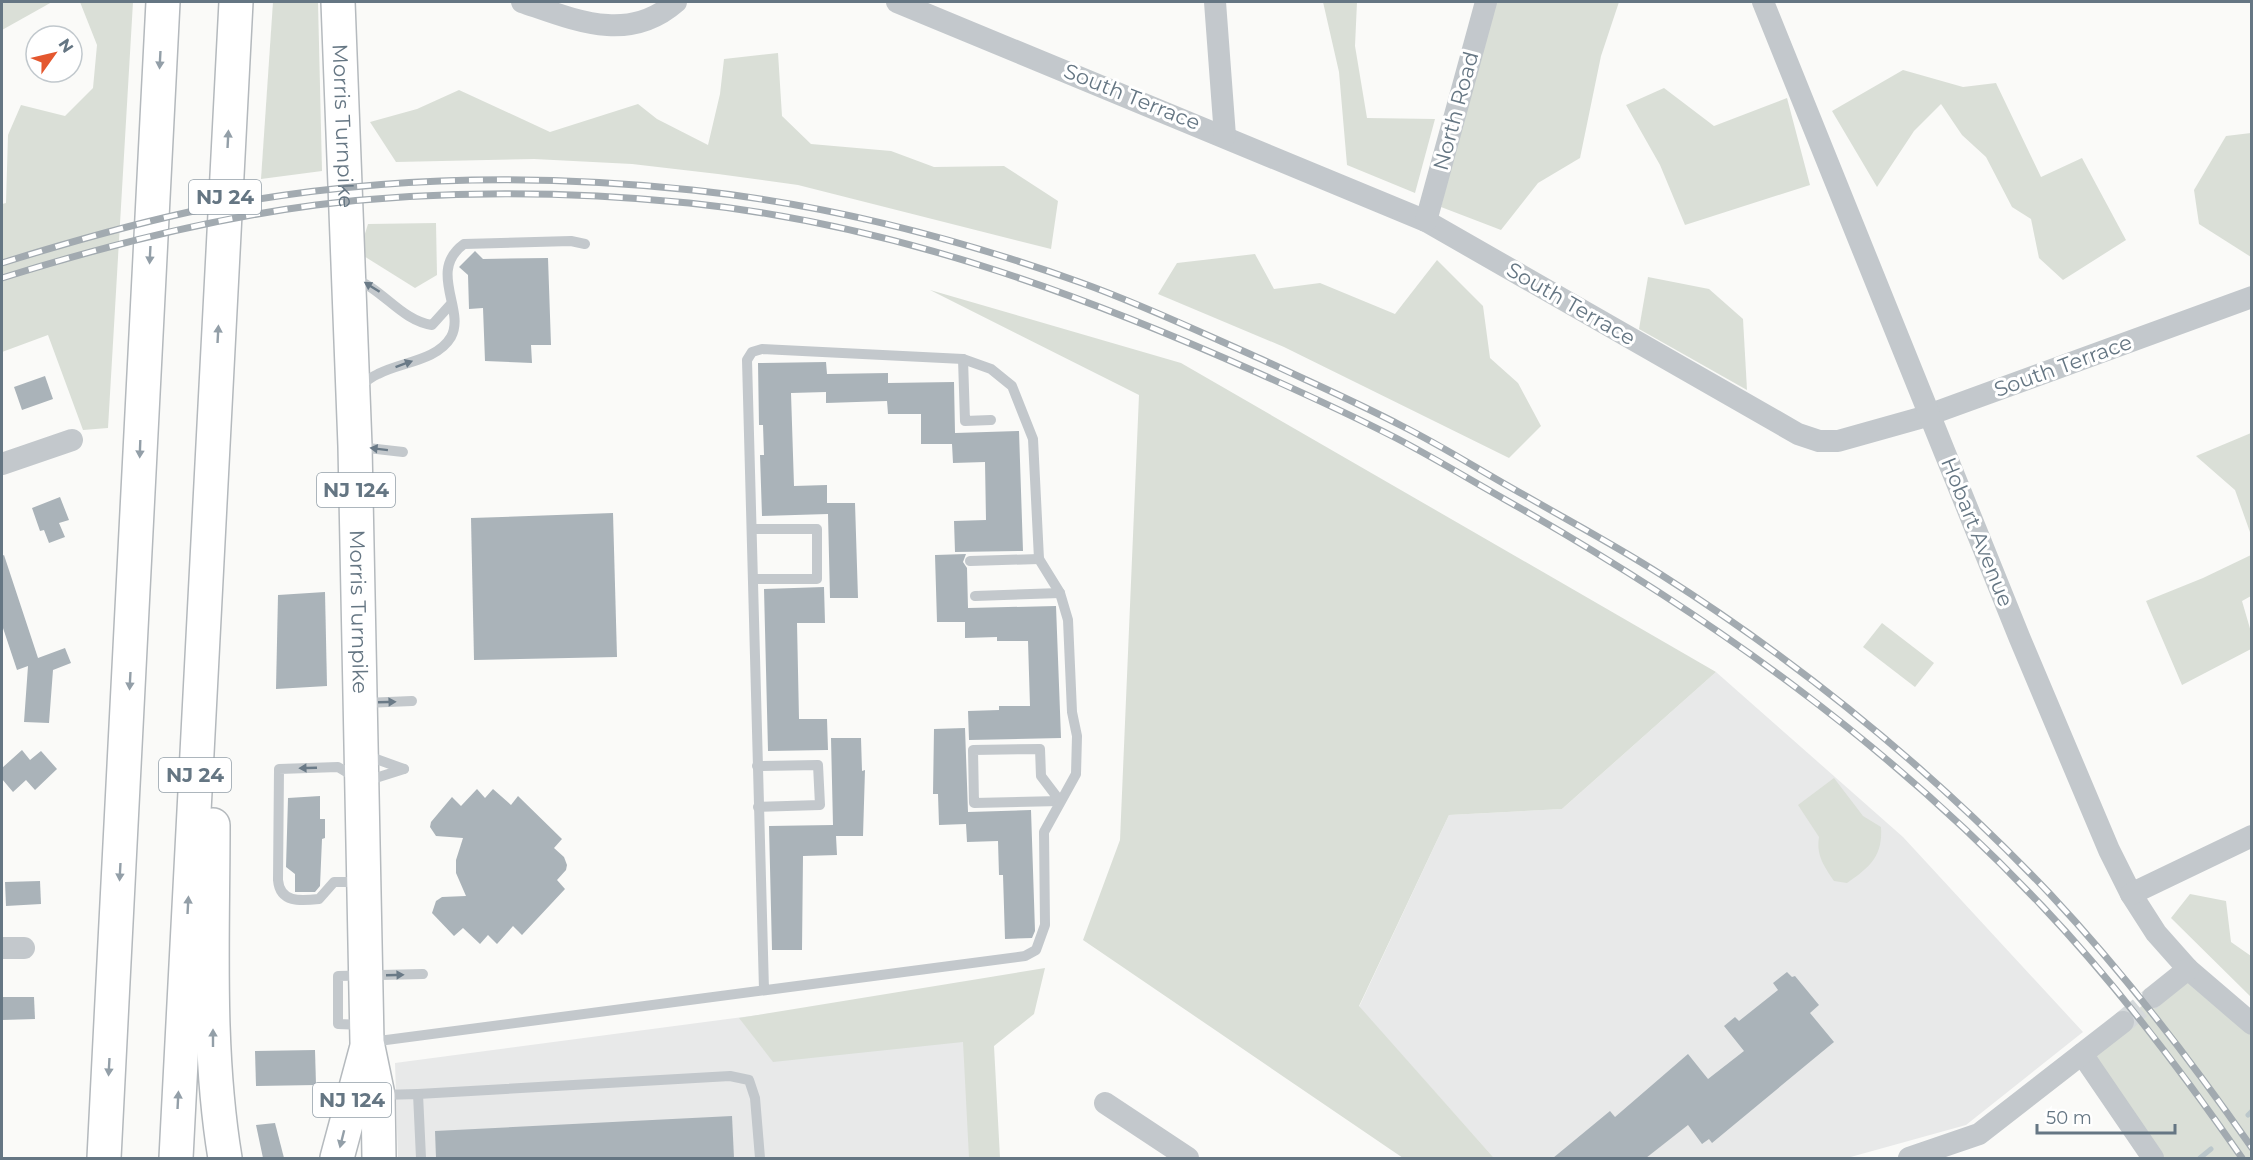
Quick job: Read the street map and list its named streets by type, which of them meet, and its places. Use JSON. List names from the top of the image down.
{
  "streets": {
    "main road": ["Morris Turnpike", "NJ 24", "NJ 124"],
    "street": ["South Terrace", "North Road", "Hobart Avenue"]
  },
  "crossings": [
    ["South Terrace", "North Road"],
    ["South Terrace", "Hobart Avenue"]
  ],
  "scale_bar": "50 m",
  "north": "top right"
}
